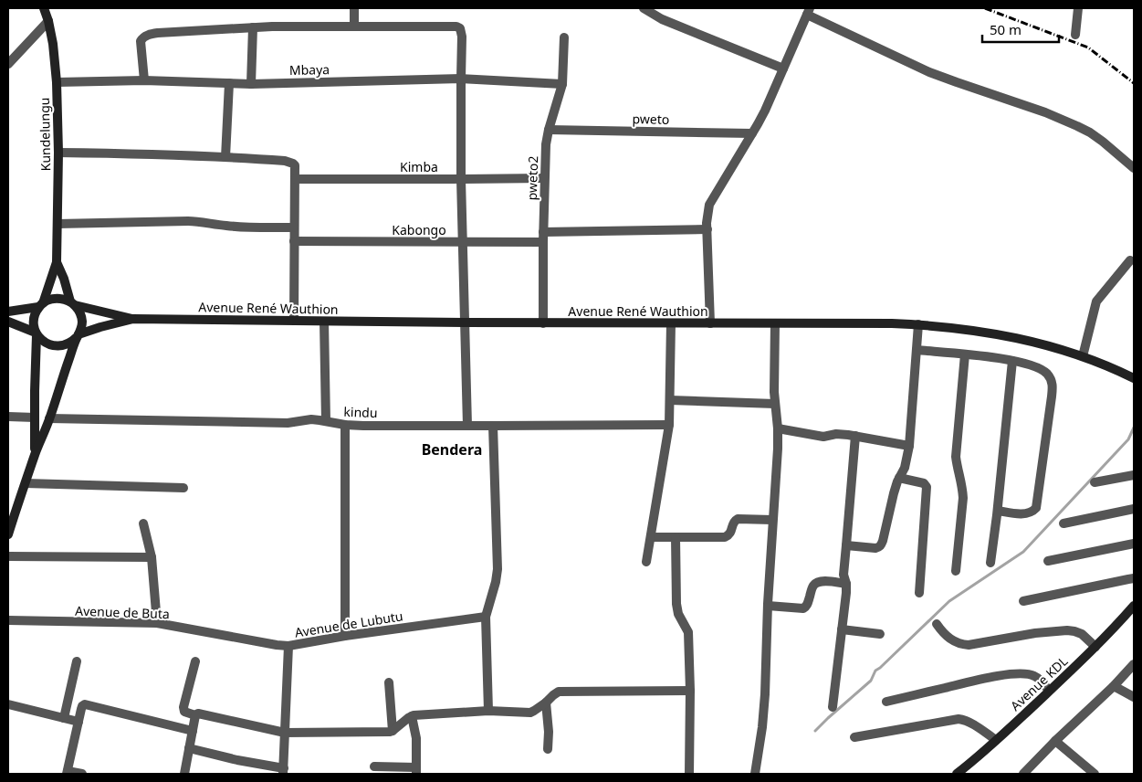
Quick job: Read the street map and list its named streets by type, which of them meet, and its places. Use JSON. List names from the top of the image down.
{
  "streets": {
    "street": [
      "Mbaya",
      "pweto",
      "Kundelungu",
      "Kimba",
      "pweto2",
      "Kabongo",
      "Avenue René Wauthion",
      "kindu",
      "Avenue de Buta",
      "Avenue de Lubutu",
      "Avenue KDL"
    ]
  },
  "crossings": [
    ["Mbaya", "Kundelungu"],
    ["Mbaya", "pweto2"],
    ["pweto", "pweto2"],
    ["Kimba", "pweto2"],
    ["pweto2", "Kabongo"],
    ["pweto2", "Avenue René Wauthion"],
    ["Avenue René Wauthion", "kindu"],
    ["Avenue de Buta", "Avenue de Lubutu"]
  ],
  "districts": ["Bendera"],
  "scale_bar": "50 m"
}
